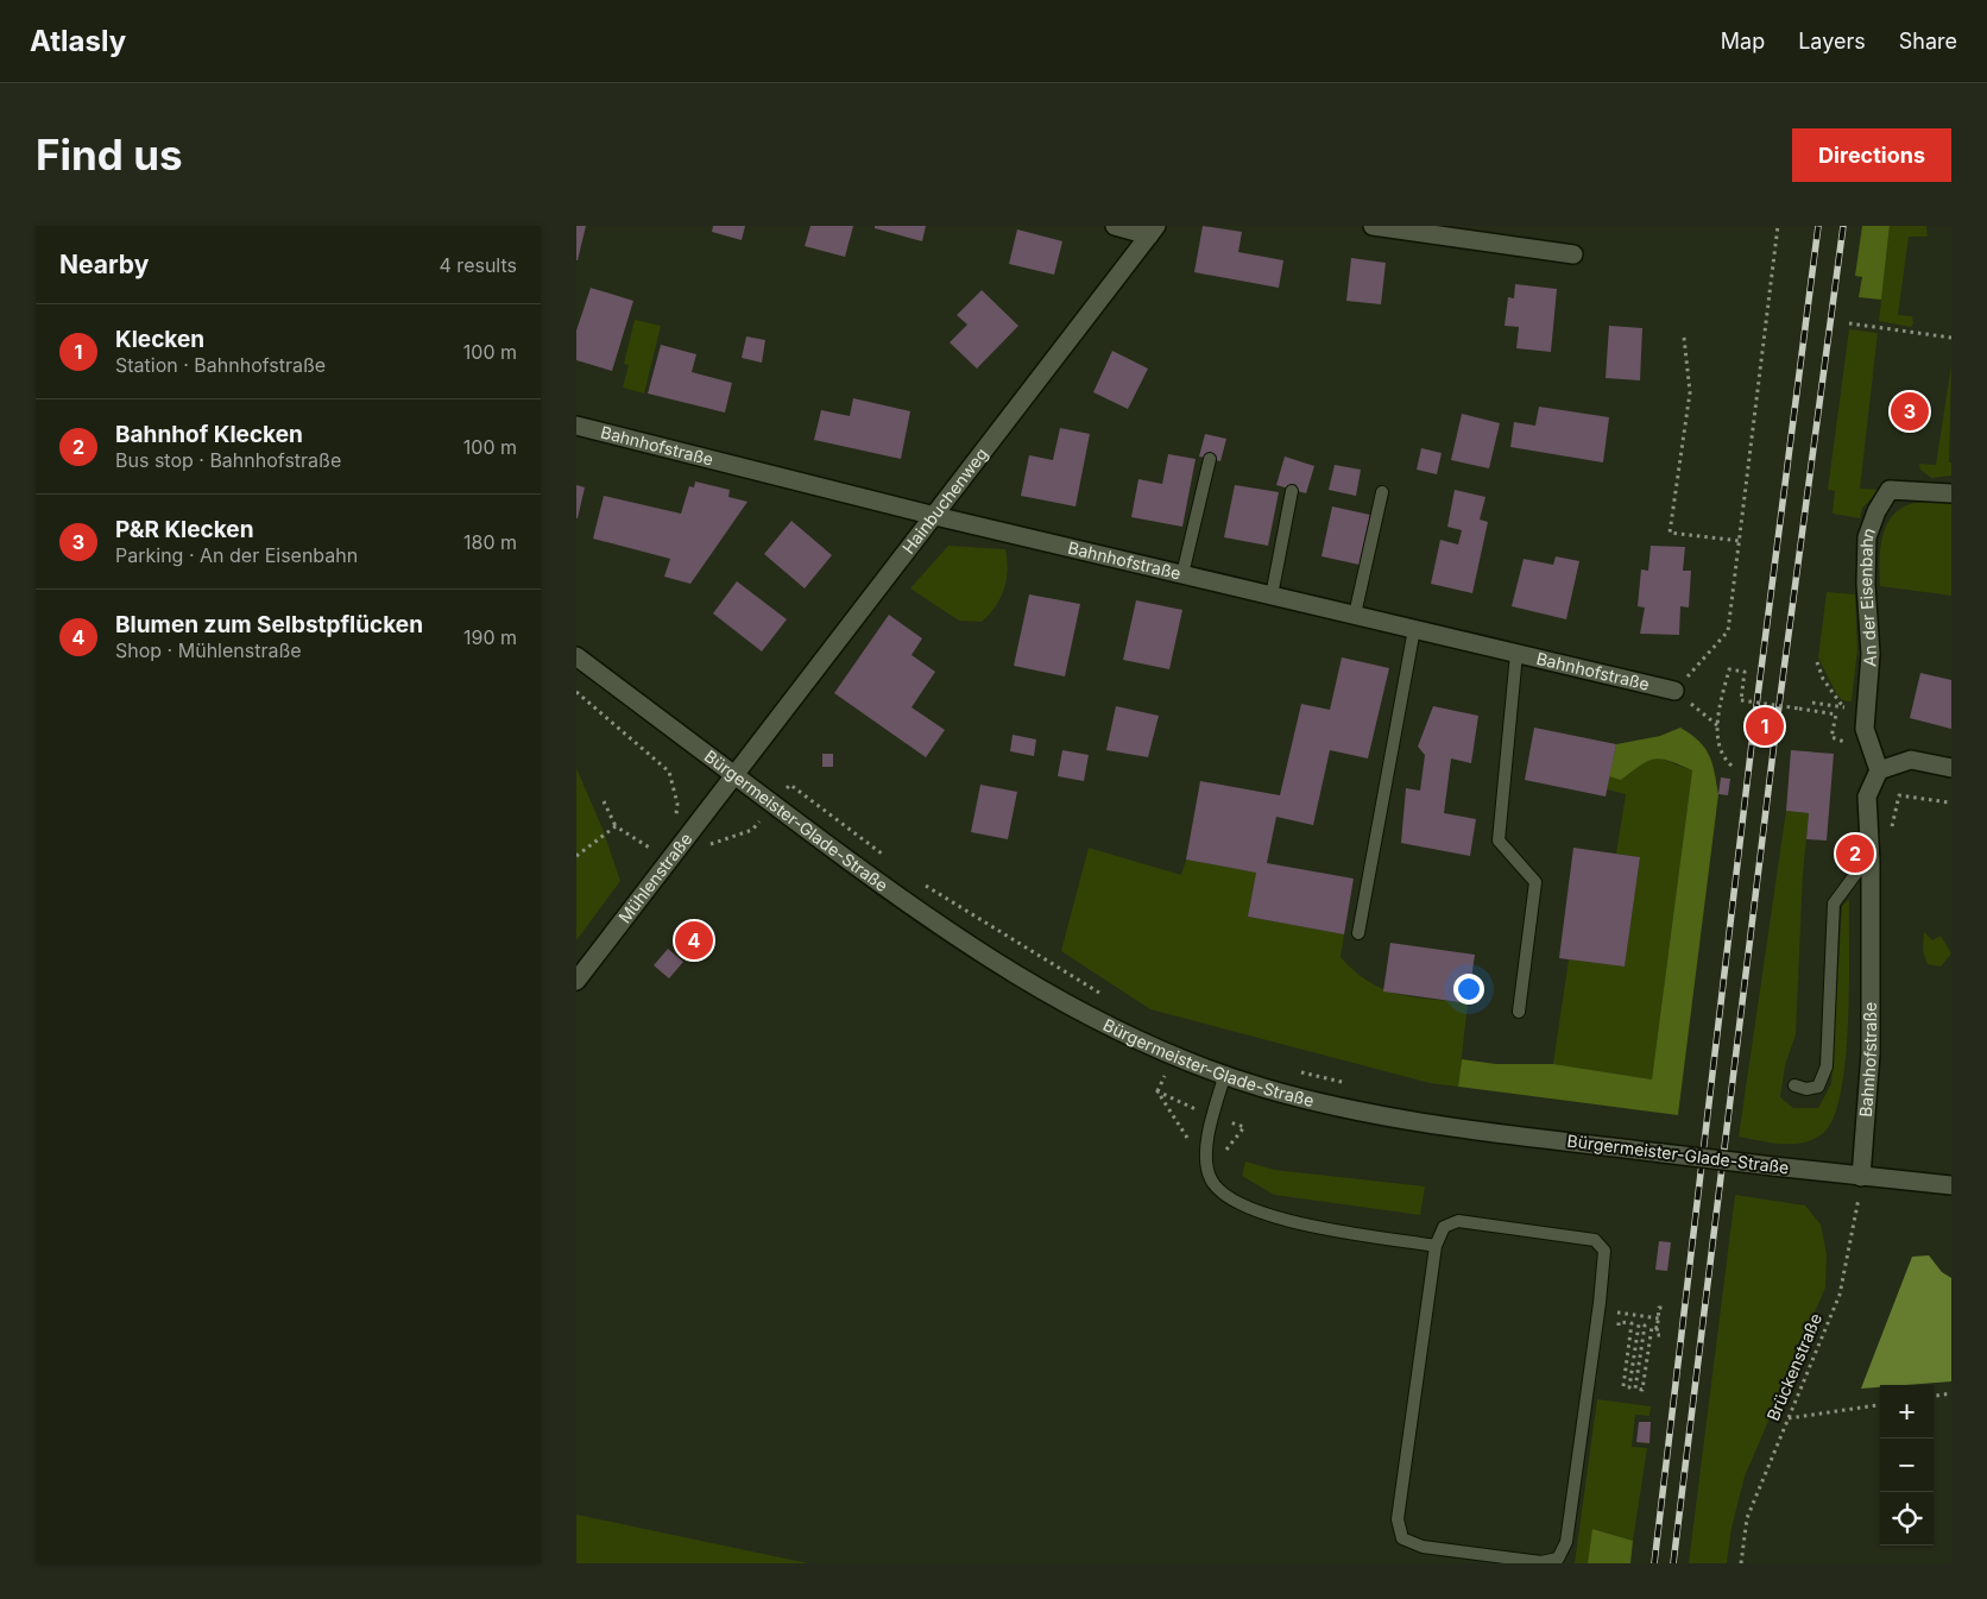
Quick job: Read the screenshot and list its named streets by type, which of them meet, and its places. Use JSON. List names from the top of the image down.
{
  "streets": {
    "street": [
      "Bahnhofstraße",
      "Hainbuchenweg",
      "An der Eisenbahn",
      "Bürgermeister-Glade-Straße",
      "Mühlenstraße"
    ],
    "path": ["Brückenstraße"]
  },
  "crossings": [
    ["Bahnhofstraße", "Hainbuchenweg"],
    ["Bahnhofstraße", "An der Eisenbahn"],
    ["Bahnhofstraße", "Bürgermeister-Glade-Straße"],
    ["Bahnhofstraße", "Brückenstraße"],
    ["Hainbuchenweg", "Bürgermeister-Glade-Straße"],
    ["Hainbuchenweg", "Mühlenstraße"],
    ["Bürgermeister-Glade-Straße", "Mühlenstraße"],
    ["Bürgermeister-Glade-Straße", "Brückenstraße"]
  ],
  "page": {
    "header": "Atlasly",
    "nav": ["Map", "Layers", "Share"],
    "buttons": "Directions",
    "title": "Find us",
    "heading": ["Nearby", "4 results"],
    "list": [
      {
        "mark": "1",
        "name": "Klecken",
        "note": "Station · Bahnhofstraße",
        "value": "100 m"
      },
      {
        "mark": "2",
        "name": "Bahnhof Klecken",
        "note": "Bus stop · Bahnhofstraße",
        "value": "100 m"
      },
      {
        "mark": "3",
        "name": "P&R Klecken",
        "note": "Parking · An der Eisenbahn",
        "value": "180 m"
      },
      {
        "mark": "4",
        "name": "Blumen zum Selbstpflücken",
        "note": "Shop · Mühlenstraße",
        "value": "190 m"
      }
    ],
    "pins": [
      "3",
      "1",
      "2",
      "4"
    ],
    "map_buttons": ["+", "−"]
  }
}
